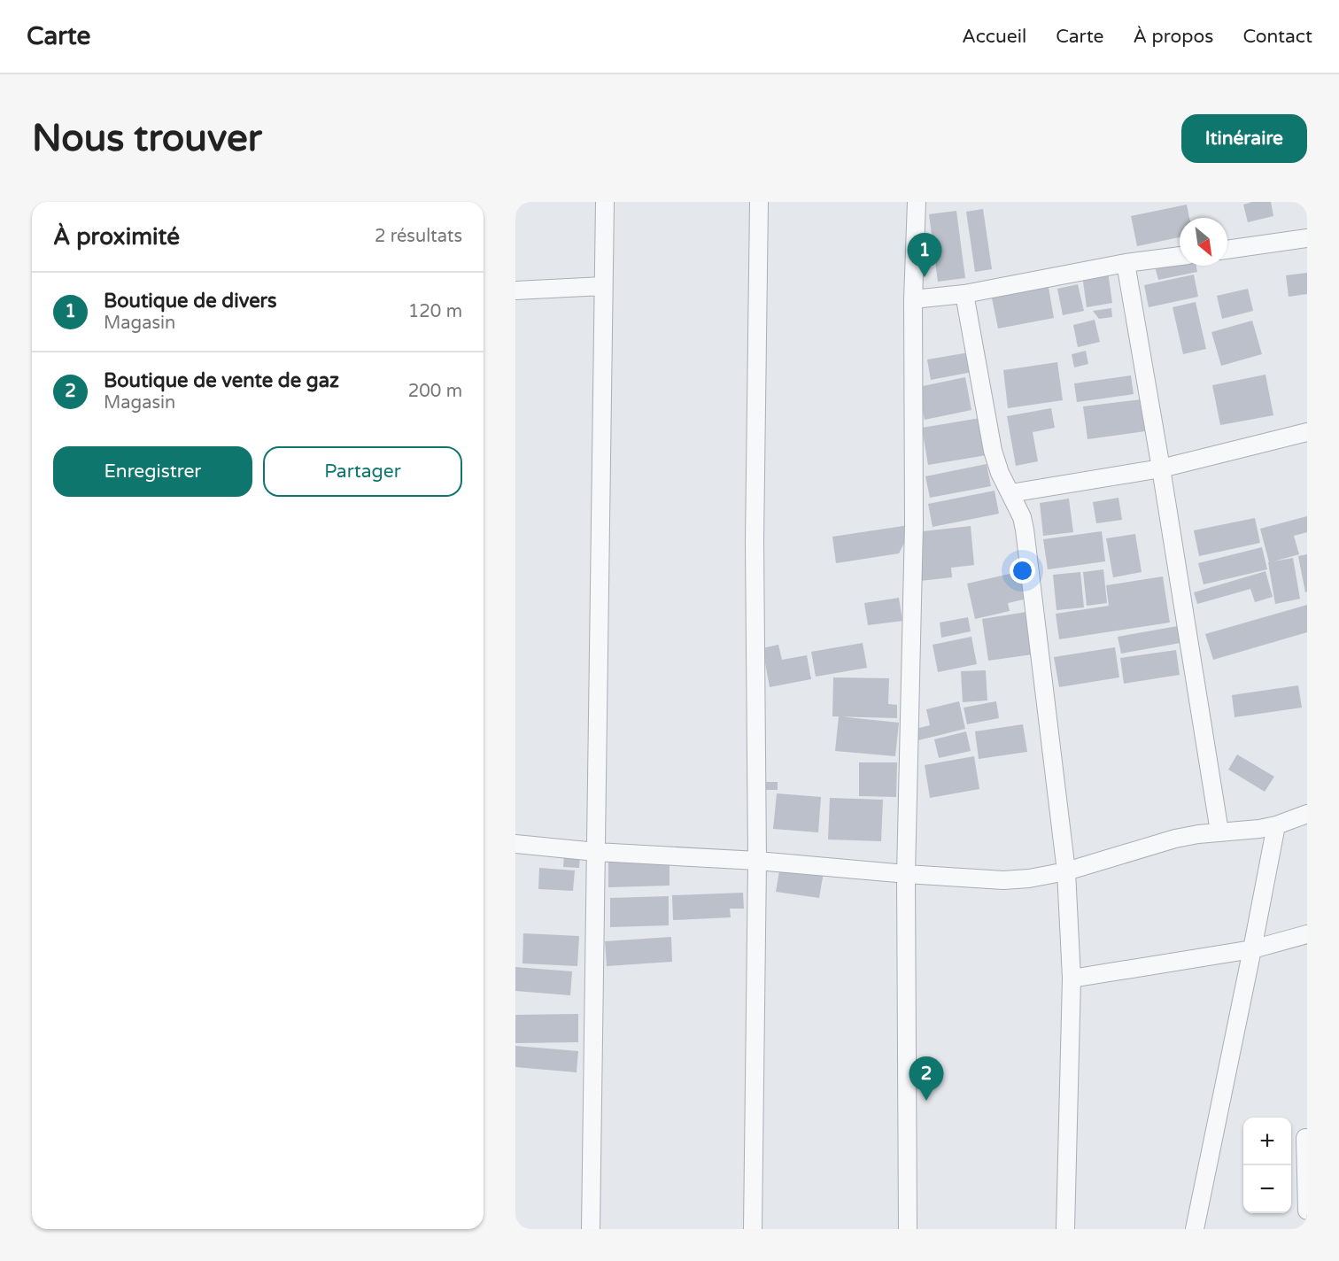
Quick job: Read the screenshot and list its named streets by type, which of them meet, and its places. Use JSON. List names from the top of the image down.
{
  "north": "bottom right",
  "page": {
    "header": "Carte",
    "nav": [
      "Accueil",
      "Carte",
      "À propos",
      "Contact"
    ],
    "buttons": [
      "Itinéraire",
      ["Enregistrer", "Partager"]
    ],
    "title": "Nous trouver",
    "heading": ["À proximité", "2 résultats"],
    "pins": ["1", "2"],
    "list": [
      {
        "mark": "1",
        "name": "Boutique de divers",
        "note": "Magasin",
        "value": "120 m"
      },
      {
        "mark": "2",
        "name": "Boutique de vente de gaz",
        "note": "Magasin",
        "value": "200 m"
      }
    ],
    "map_buttons": ["+", "−"]
  }
}
